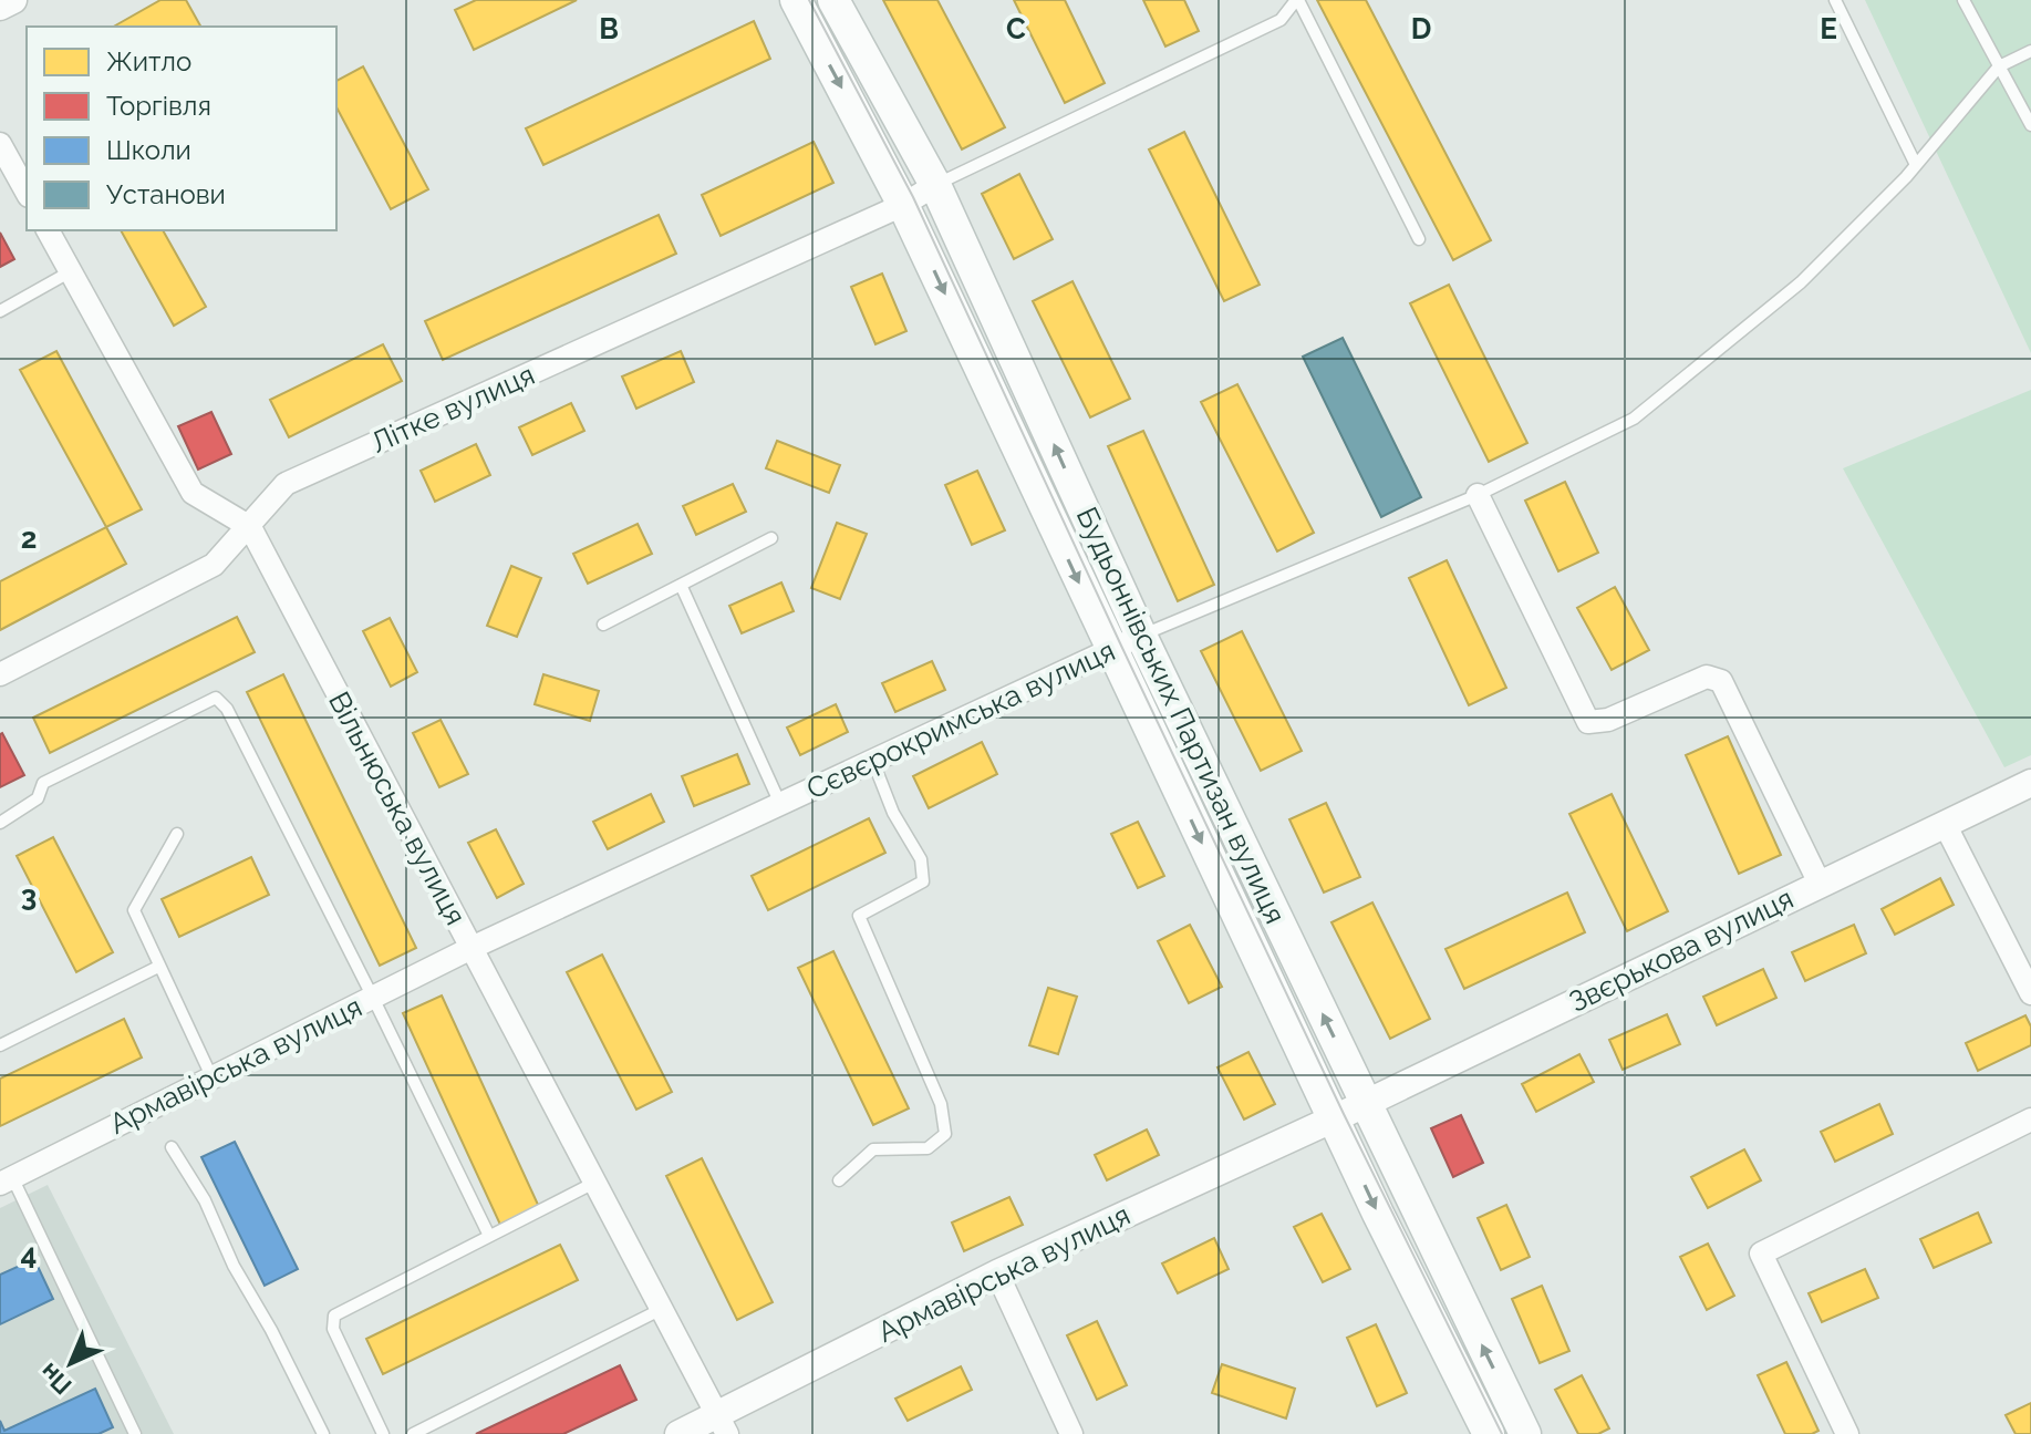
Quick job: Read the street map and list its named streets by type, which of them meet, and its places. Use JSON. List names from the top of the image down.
{
  "streets": {
    "main road": ["Будьоннівських Партизан вулиця"],
    "street": [
      "Літке вулиця",
      "Сєвєрокримська вулиця",
      "Вільнюська вулиця",
      "Звєрькова вулиця",
      "Армавірська вулиця"
    ]
  },
  "crossings": [
    ["Літке вулиця", "Будьоннівських Партизан вулиця"],
    ["Літке вулиця", "Вільнюська вулиця"],
    ["Будьоннівських Партизан вулиця", "Сєвєрокримська вулиця"],
    ["Будьоннівських Партизан вулиця", "Звєрькова вулиця"],
    ["Будьоннівських Партизан вулиця", "Армавірська вулиця"],
    ["Сєвєрокримська вулиця", "Вільнюська вулиця"],
    ["Сєвєрокримська вулиця", "Армавірська вулиця"],
    ["Вільнюська вулиця", "Армавірська вулиця"],
    ["Звєрькова вулиця", "Армавірська вулиця"]
  ],
  "legend": [
    "Житло",
    "Торгівля",
    "Школи",
    "Установи"
  ],
  "north": "bottom left",
  "grid": {
    "columns": [
      "B",
      "C",
      "D",
      "E"
    ],
    "rows": ["2", "3", "4"]
  }
}
